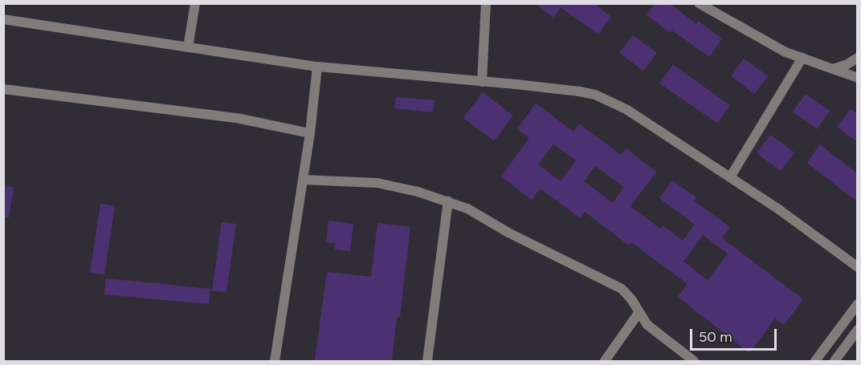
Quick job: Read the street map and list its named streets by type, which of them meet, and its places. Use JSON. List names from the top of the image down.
{
  "scale_bar": "50 m"
}
